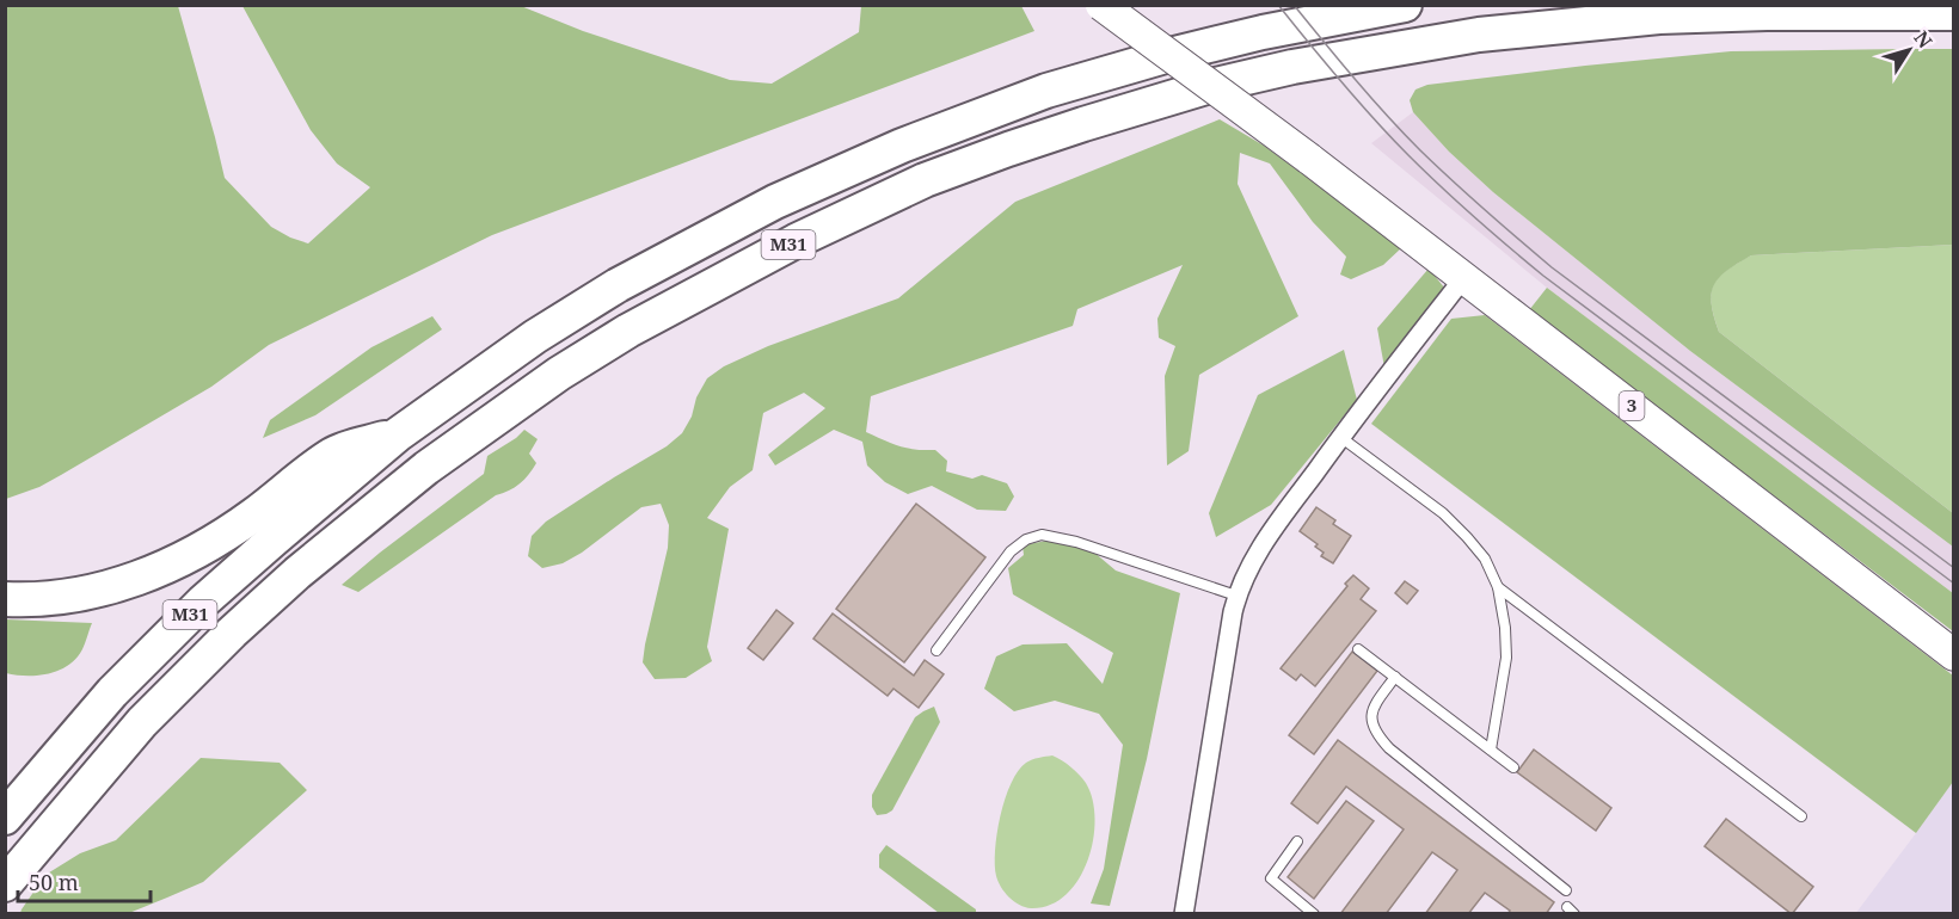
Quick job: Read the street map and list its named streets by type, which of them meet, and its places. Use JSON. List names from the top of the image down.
{
  "streets": {
    "highway": ["M31"],
    "main road": ["3"]
  },
  "scale_bar": "50 m",
  "north": "top right"
}
